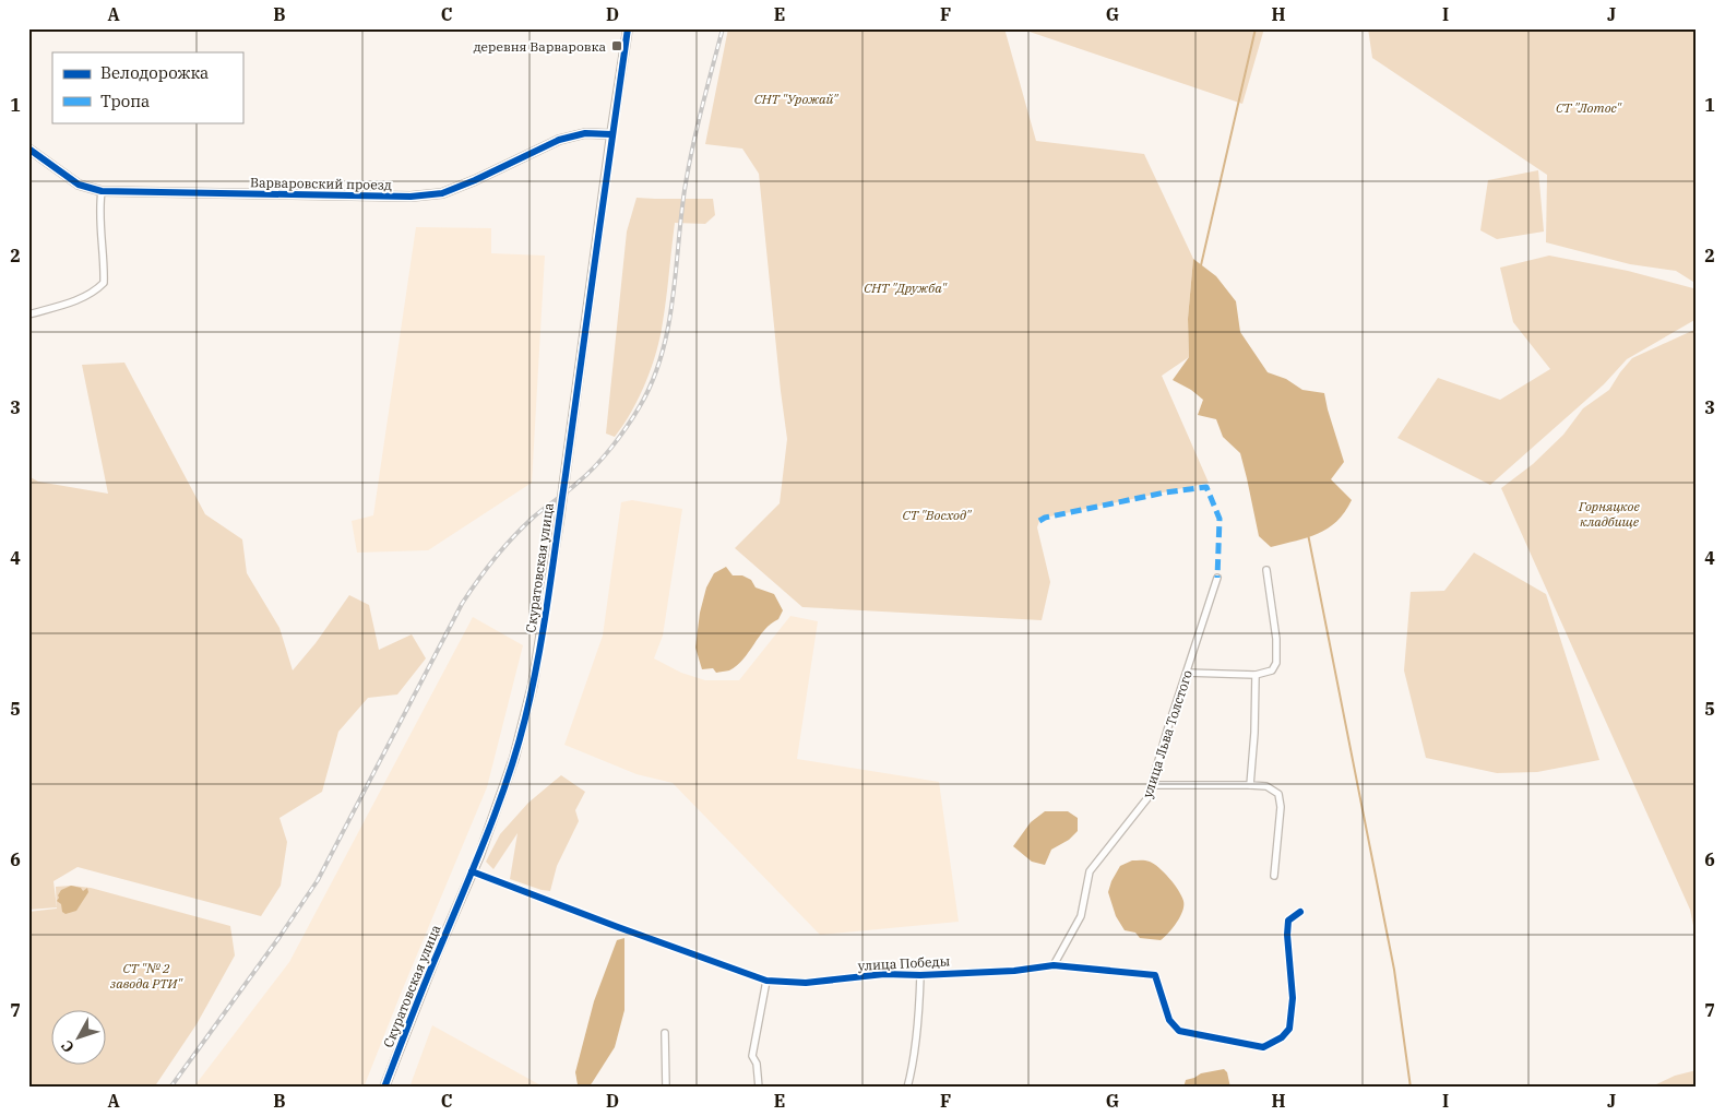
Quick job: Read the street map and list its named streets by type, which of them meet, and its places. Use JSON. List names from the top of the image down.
{
  "streets": {
    "street": [
      "Варваровский проезд",
      "Скуратовская улица",
      "улица Льва Толстого",
      "улица Победы"
    ]
  },
  "crossings": [
    ["Варваровский проезд", "Скуратовская улица"],
    ["Скуратовская улица", "улица Победы"],
    ["улица Льва Толстого", "улица Победы"]
  ],
  "parks": [
    "СНТ \"Урожай\"",
    "СТ \"Лотос\"",
    "СНТ \"Дружба\"",
    "Горняцкое кладбище",
    "СТ \"Восход\"",
    "СТ \"№ 2 завода РТИ\""
  ],
  "places": {
    "transit": ["деревня Варваровка"]
  },
  "legend": ["Велодорожка", "Тропа"],
  "north": "bottom left",
  "grid": {
    "columns": [
      "A",
      "B",
      "C",
      "D",
      "E",
      "F",
      "G",
      "H",
      "I",
      "J"
    ],
    "rows": [
      "1",
      "2",
      "3",
      "4",
      "5",
      "6",
      "7"
    ]
  }
}
